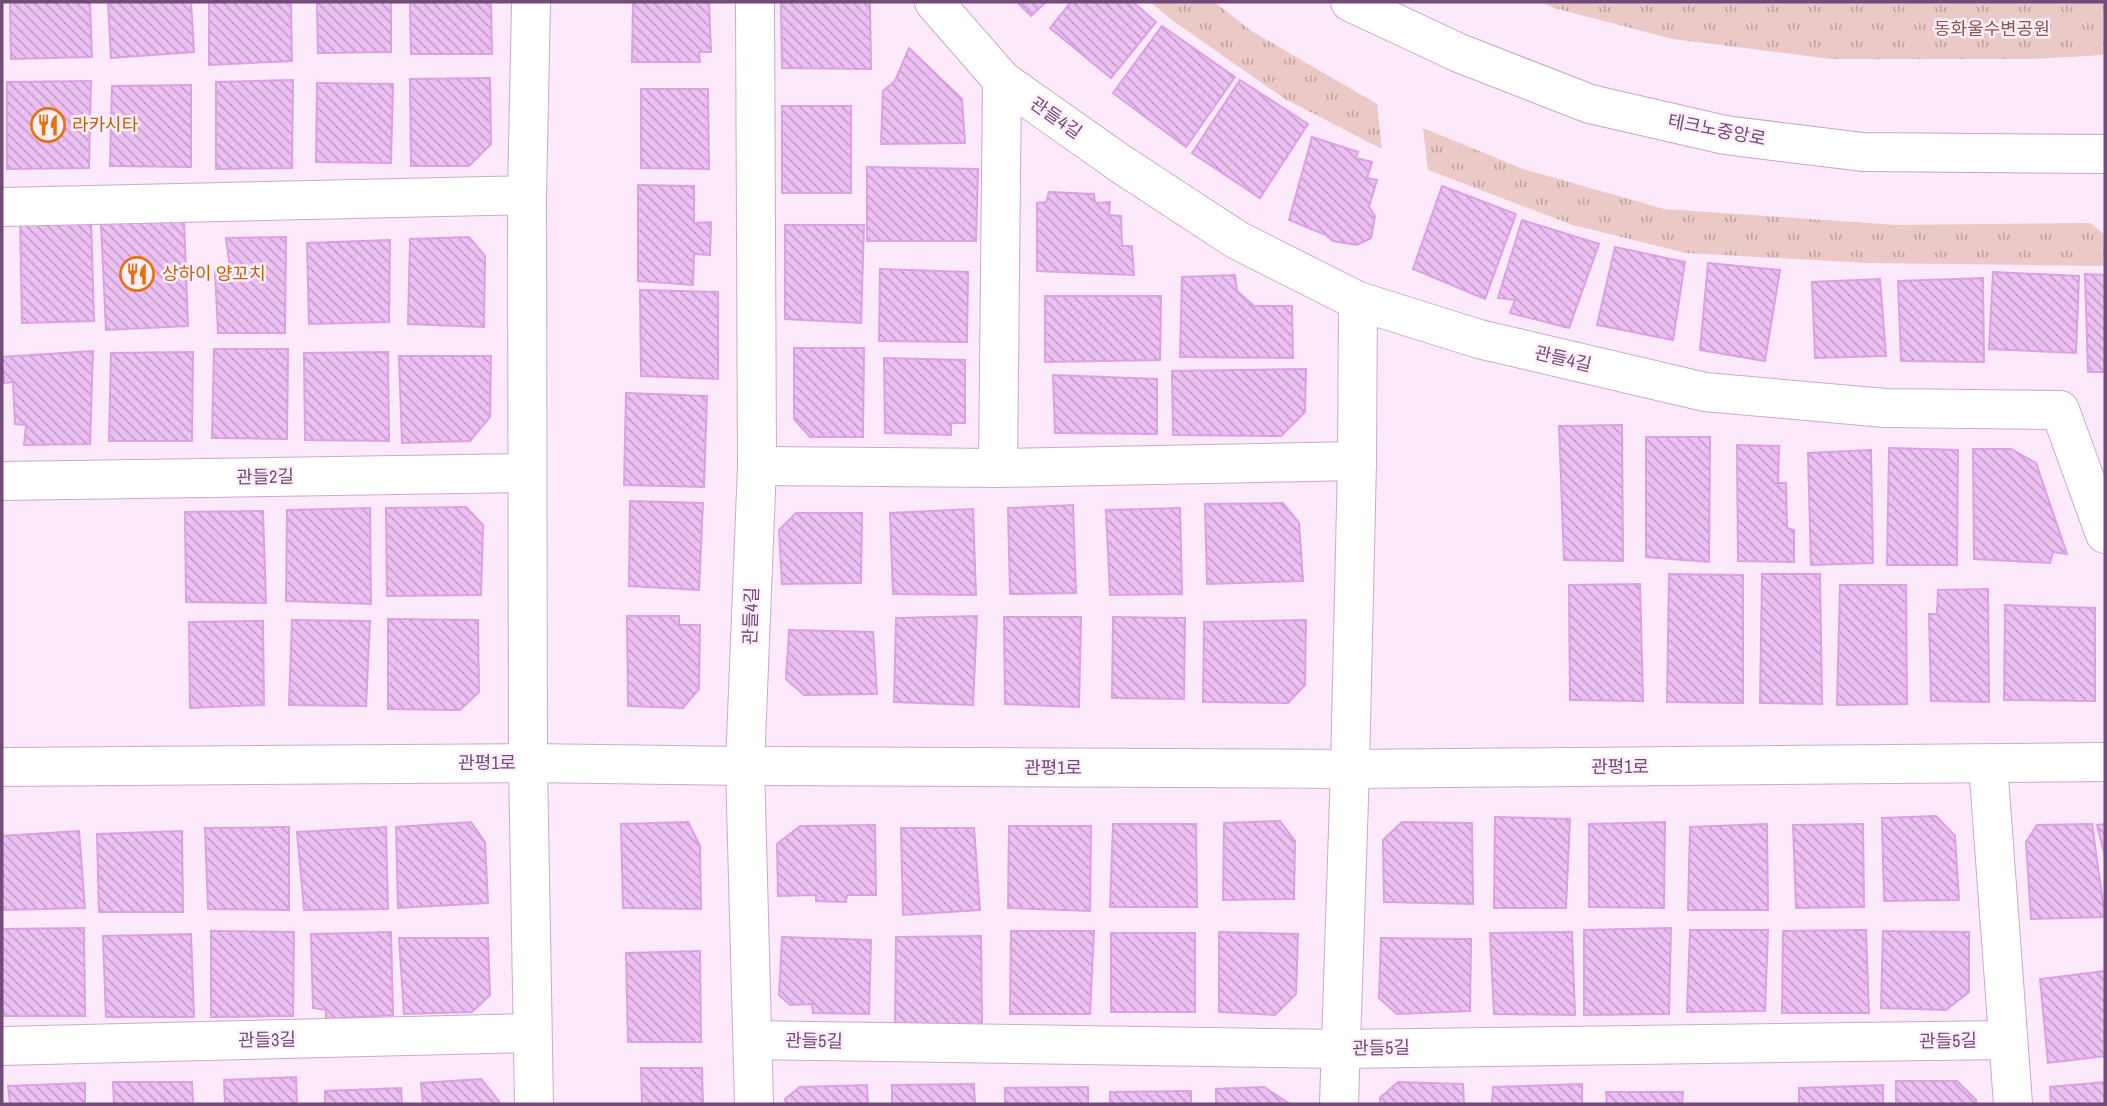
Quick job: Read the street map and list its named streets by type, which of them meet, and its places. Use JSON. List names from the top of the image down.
{
  "streets": {
    "street": [
      "관들4길",
      "테크노중앙로",
      "관들2길",
      "관평1로",
      "관들3길",
      "관들5길"
    ]
  },
  "crossings": [
    ["관들4길", "관평1로"]
  ],
  "parks": ["동화울수변공원"],
  "places": {
    "restaurant": ["라카시타", "상하이 양꼬치"]
  }
}
